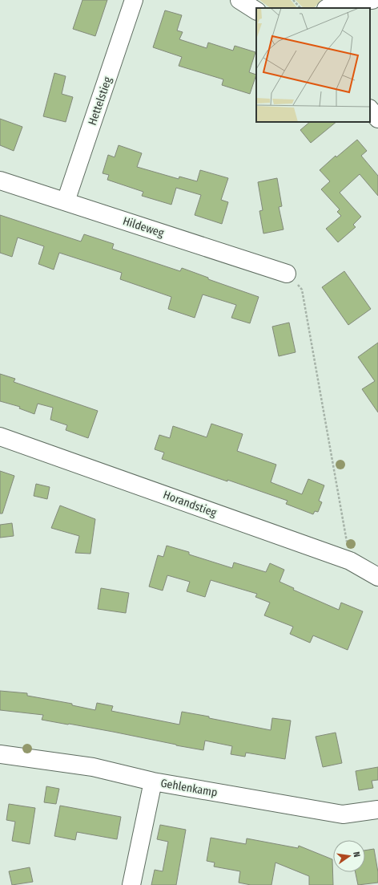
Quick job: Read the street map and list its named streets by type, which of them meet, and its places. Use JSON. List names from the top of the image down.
{
  "streets": {
    "street": [
      "Hettelstieg",
      "Hildeweg",
      "Horandstieg",
      "Gehlenkamp"
    ]
  },
  "crossings": [
    ["Hettelstieg", "Hildeweg"]
  ],
  "north": "right"
}
